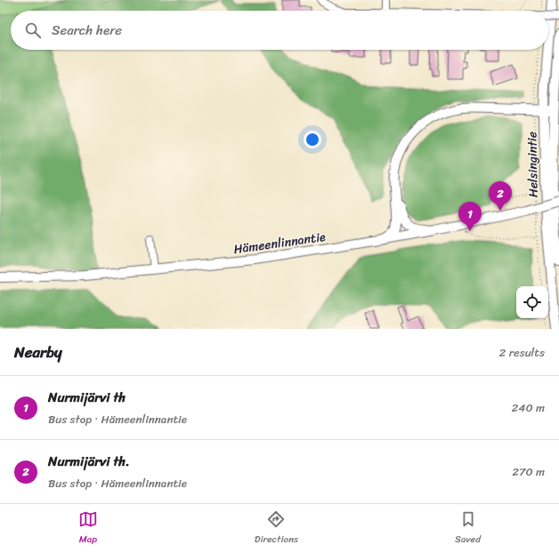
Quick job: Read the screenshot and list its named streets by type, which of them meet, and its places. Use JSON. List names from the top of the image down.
{
  "streets": {
    "main road": ["Helsingintie", "Hämeenlinnantie"]
  },
  "page": {
    "search": "Search here",
    "pins": ["2", "1"],
    "heading": ["Nearby", "2 results"],
    "list": [
      {
        "mark": "1",
        "name": "Nurmijärvi th",
        "note": "Bus stop · Hämeenlinnantie",
        "value": "240 m"
      },
      {
        "mark": "2",
        "name": "Nurmijärvi th.",
        "note": "Bus stop · Hämeenlinnantie",
        "value": "270 m"
      }
    ],
    "nav": ["Map", "Directions", "Saved"]
  }
}
